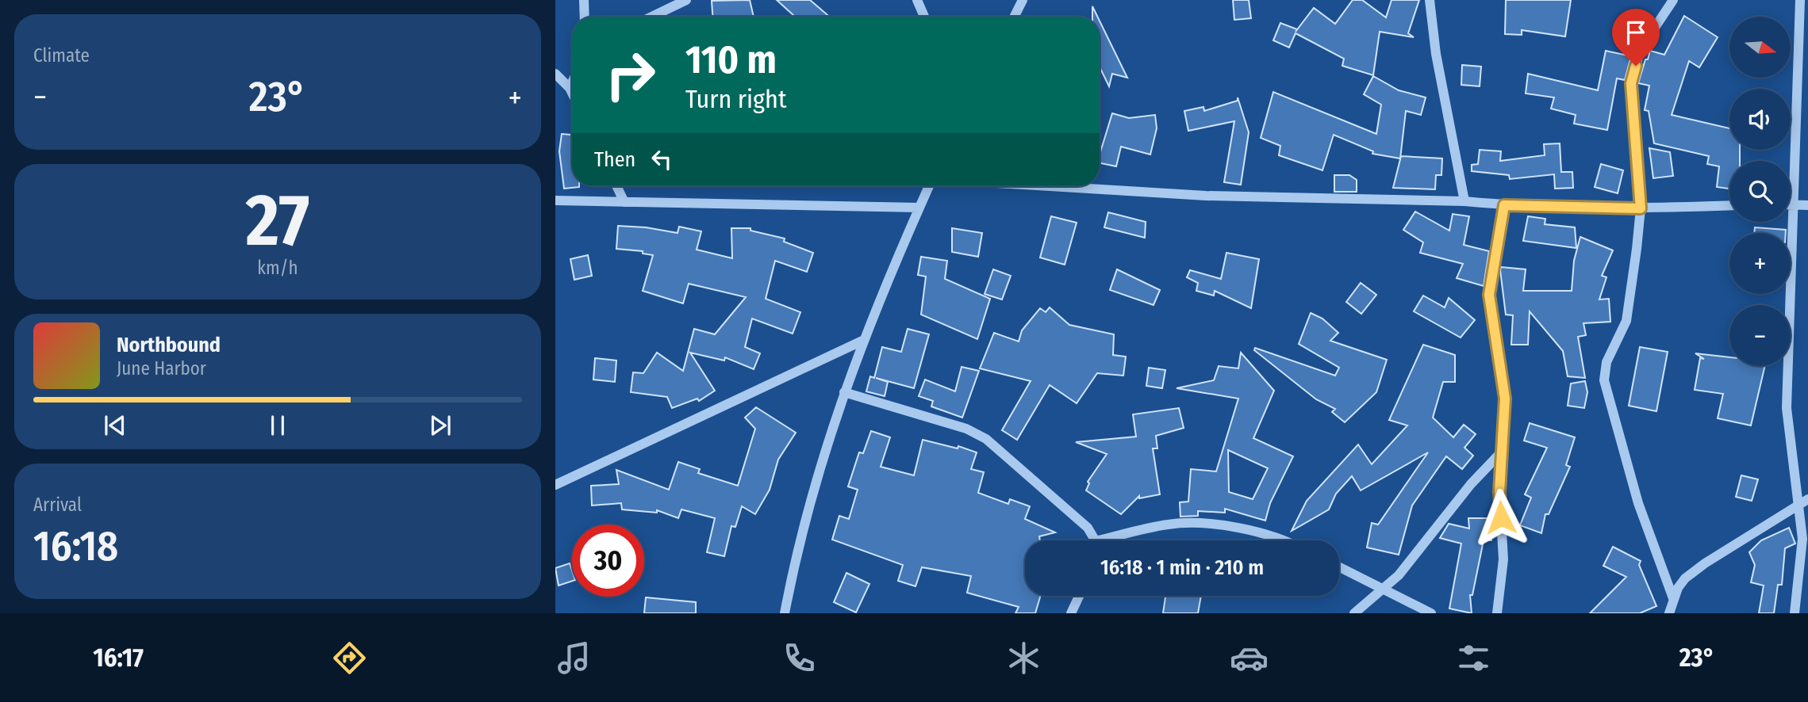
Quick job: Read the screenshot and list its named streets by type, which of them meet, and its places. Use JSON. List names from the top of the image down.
{
  "north": "right",
  "page": {
    "tile": [
      "Climate",
      ["27", "km/h"],
      ["Arrival", "16:18"]
    ],
    "map_buttons": ["+", "−"],
    "turn": ["110 m", "Turn right"],
    "heat": ["−", "23°", "+"],
    "then": "Then",
    "song": ["Northbound", "June Harbor"],
    "limit": "30",
    "trip": "16:18 · 1 min · 210 m",
    "tabs": ["16:17", "23°"]
  }
}
